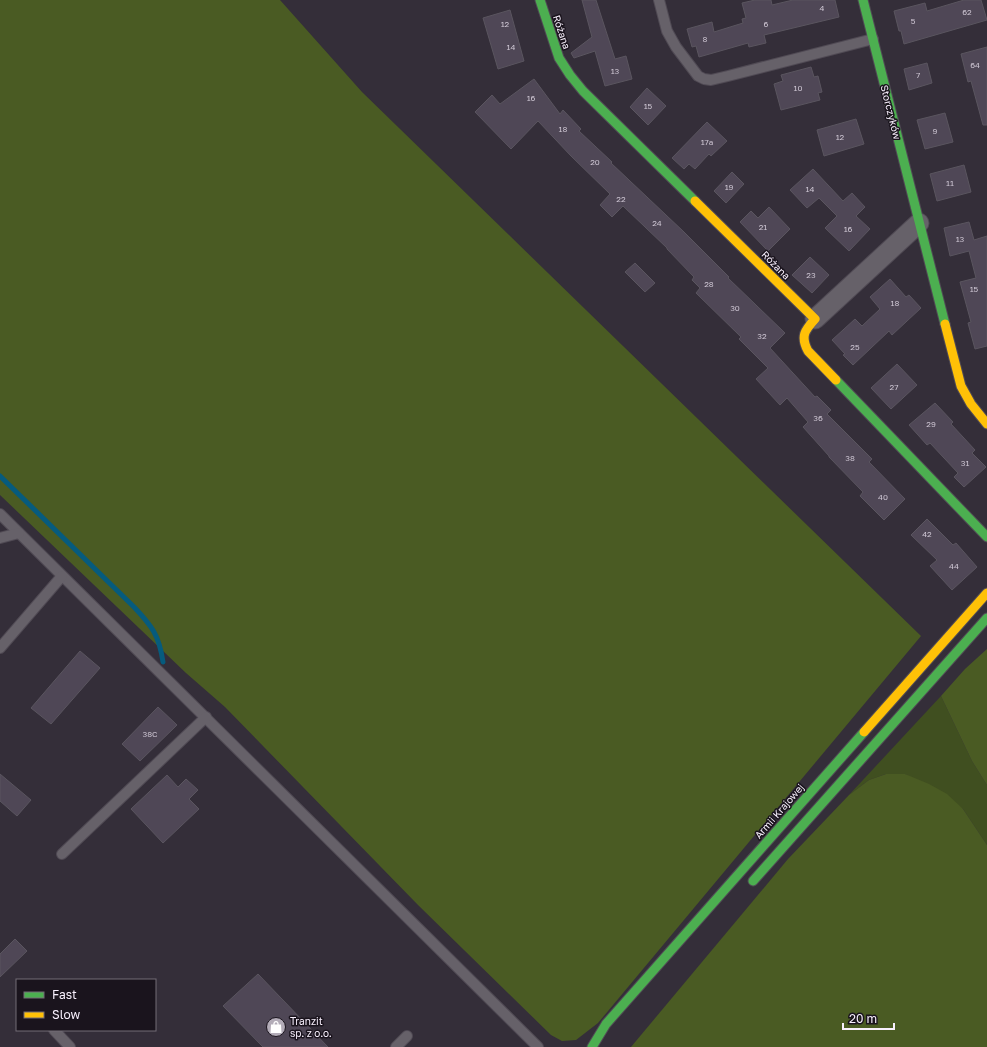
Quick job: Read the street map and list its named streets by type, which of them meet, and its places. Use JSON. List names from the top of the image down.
{
  "streets": {
    "street": ["Różana", "Storczyków", "Armii Krajowej"]
  },
  "places": {
    "shop": ["Tranzit sp. z o.o."]
  },
  "house_numbers": [
    "4",
    "62",
    "5",
    "12",
    "6",
    "8",
    "14",
    "64",
    "13",
    "7",
    "10",
    "16",
    "15",
    "18",
    "9",
    "12",
    "17a",
    "20",
    "11",
    "19",
    "14",
    "22",
    "24",
    "21",
    "16",
    "13",
    "23",
    "28",
    "15",
    "18",
    "30",
    "32",
    "25",
    "27",
    "36",
    "29",
    "38",
    "31",
    "40",
    "42",
    "44",
    "38C"
  ],
  "legend": ["Fast", "Slow"],
  "scale_bar": "20 m"
}
